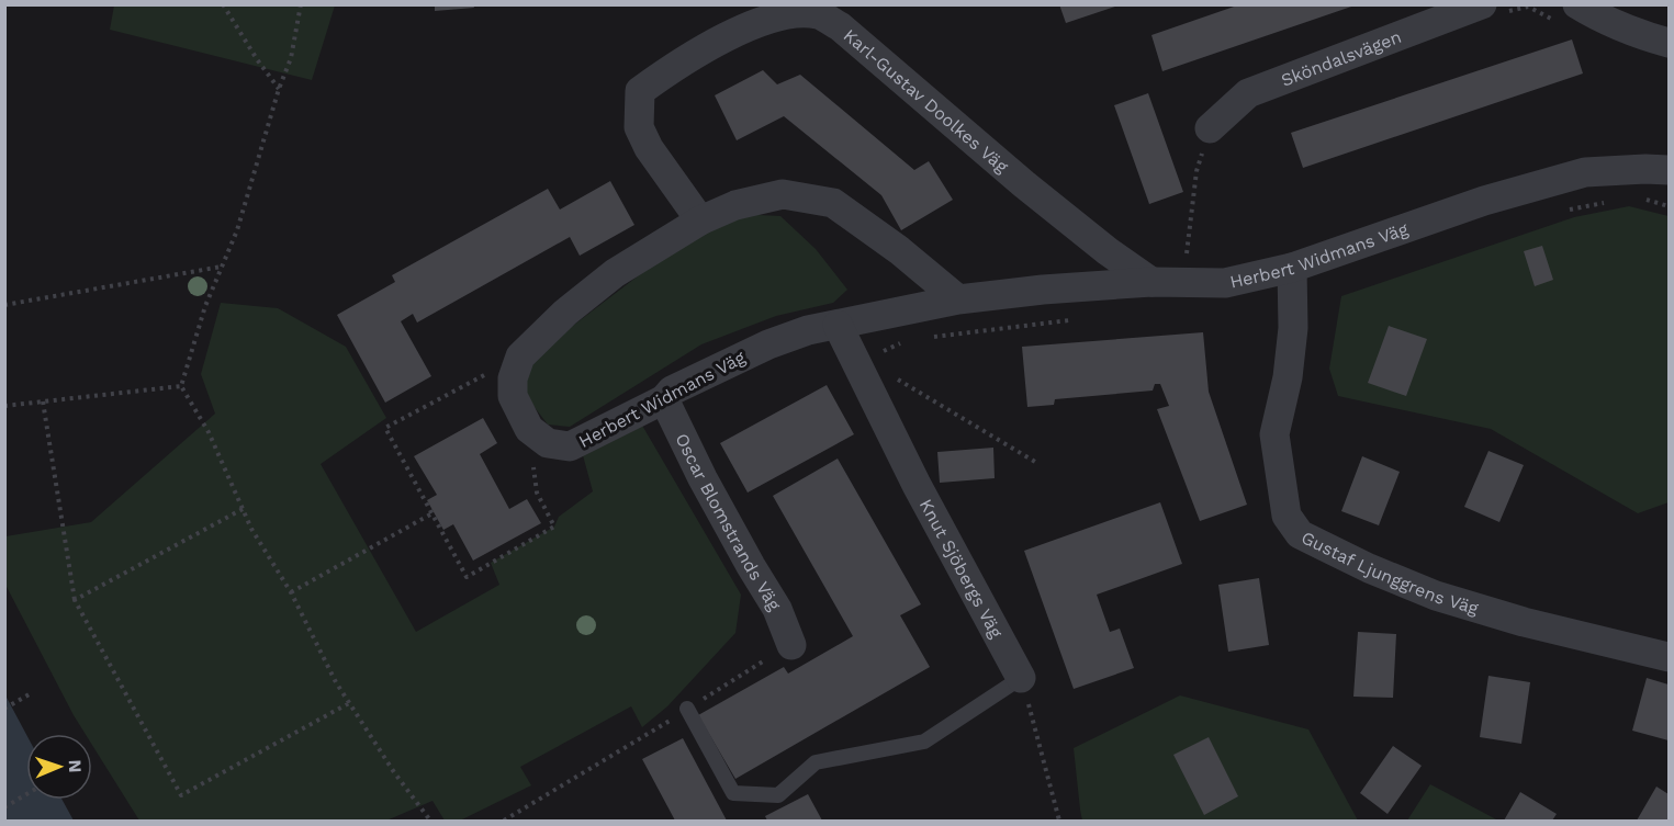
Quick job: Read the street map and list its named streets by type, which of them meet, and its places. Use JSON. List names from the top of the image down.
{
  "streets": {
    "street": [
      "Sköndalsvägen",
      "Karl-Gustav Doolkes Väg",
      "Herbert Widmans Väg",
      "Oscar Blomstrands Väg",
      "Knut Sjöbergs Väg",
      "Gustaf Ljunggrens Väg"
    ]
  },
  "crossings": [
    ["Karl-Gustav Doolkes Väg", "Herbert Widmans Väg"],
    ["Herbert Widmans Väg", "Oscar Blomstrands Väg"],
    ["Herbert Widmans Väg", "Knut Sjöbergs Väg"],
    ["Herbert Widmans Väg", "Gustaf Ljunggrens Väg"]
  ],
  "north": "right"
}
